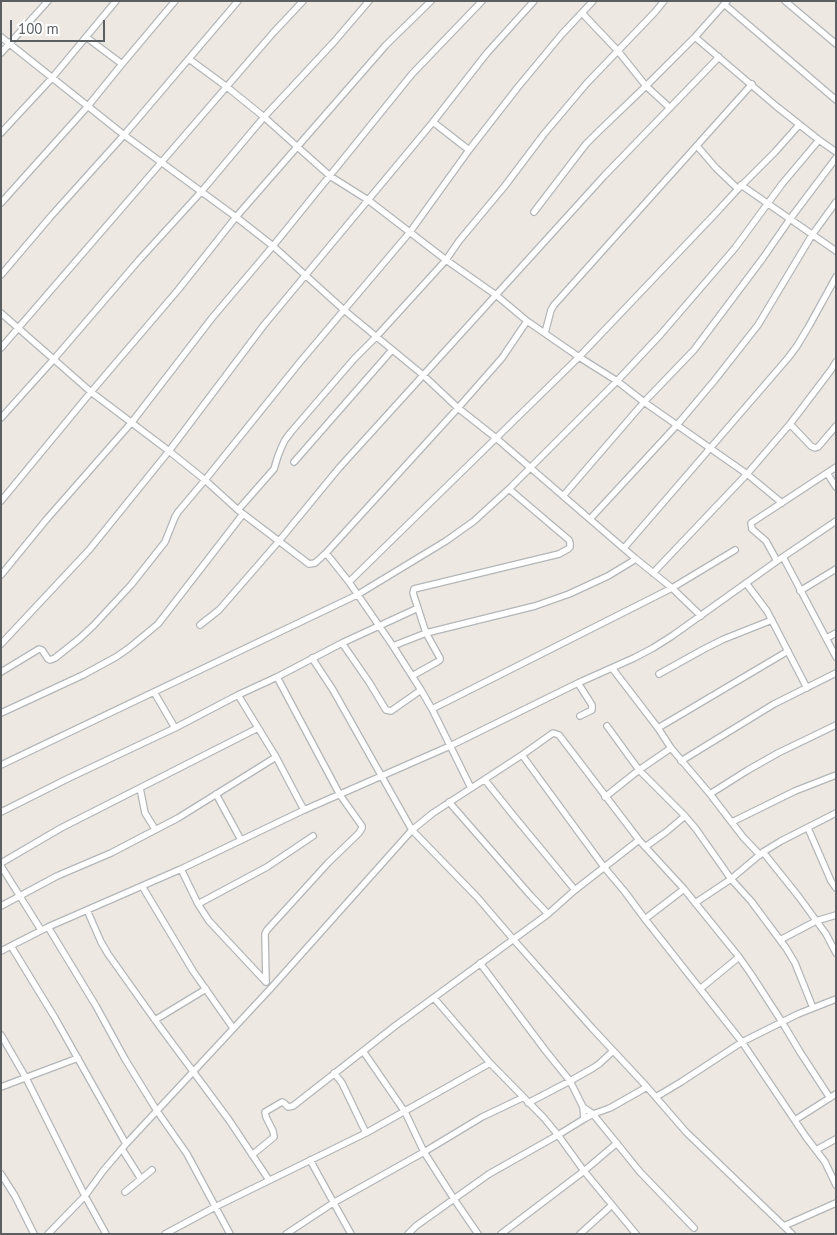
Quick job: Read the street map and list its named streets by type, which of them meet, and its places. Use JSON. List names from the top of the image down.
{
  "scale_bar": "100 m"
}
